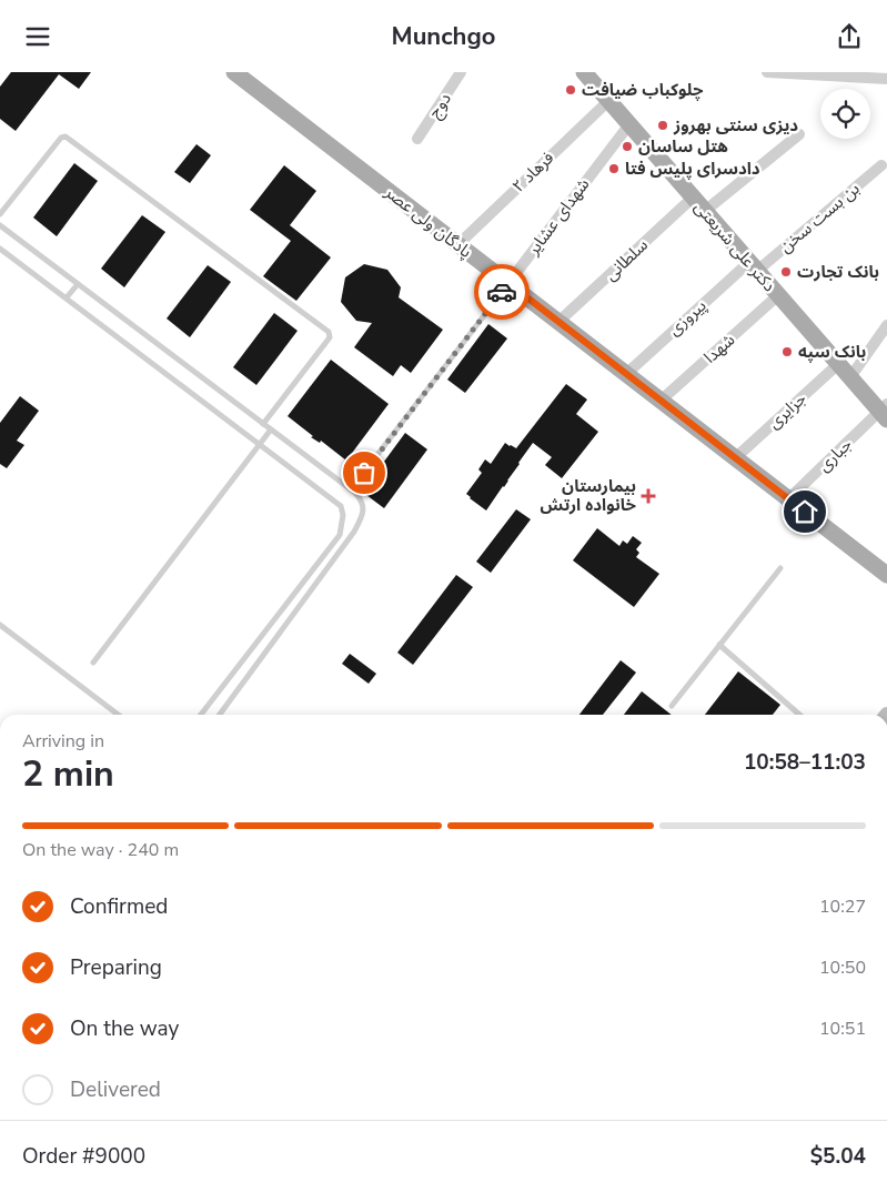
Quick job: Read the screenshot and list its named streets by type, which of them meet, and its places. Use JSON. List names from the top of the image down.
{
  "streets": {
    "main road": ["پادگان ولی عصر", "دکتر علی شریعتی"],
    "street": [
      "دوج",
      "فرهاد ۲",
      "شهدای عشایر",
      "بن بست سخن",
      "سلطانی",
      "پیروزی",
      "شهدا",
      "جزایری",
      "جباری"
    ]
  },
  "crossings": [
    ["فرهاد ۲", "پادگان ولی عصر"],
    ["فرهاد ۲", "دکتر علی شریعتی"],
    ["شهدای عشایر", "پادگان ولی عصر"],
    ["شهدای عشایر", "دکتر علی شریعتی"],
    ["بن بست سخن", "دکتر علی شریعتی"],
    ["بن بست سخن", "پیروزی"],
    ["پادگان ولی عصر", "سلطانی"],
    ["پادگان ولی عصر", "پیروزی"],
    ["پادگان ولی عصر", "شهدا"],
    ["پادگان ولی عصر", "جزایری"],
    ["پادگان ولی عصر", "جباری"],
    ["دکتر علی شریعتی", "سلطانی"],
    ["دکتر علی شریعتی", "پیروزی"],
    ["دکتر علی شریعتی", "شهدا"],
    ["دکتر علی شریعتی", "جزایری"],
    ["دکتر علی شریعتی", "جباری"]
  ],
  "places": {
    "other": [
      "چلوکباب ضیافت",
      "دیزی سنتی بهروز",
      "هتل ساسان",
      "دادسرای پلیس فتا",
      "بانک تجارت",
      "بانک سپه"
    ],
    "health": ["بیمارستان خانواده ارتش"]
  },
  "page": {
    "header": "Munchgo",
    "heading": ["2 min", "Arriving in", "10:58–11:03"],
    "panel": ["Order #9000", "$5.04"],
    "bar": "On the way · 240 m",
    "list": [
      ["Confirmed", "10:27"],
      ["Preparing", "10:50"],
      ["On the way", "10:51"],
      "Delivered"
    ]
  }
}
